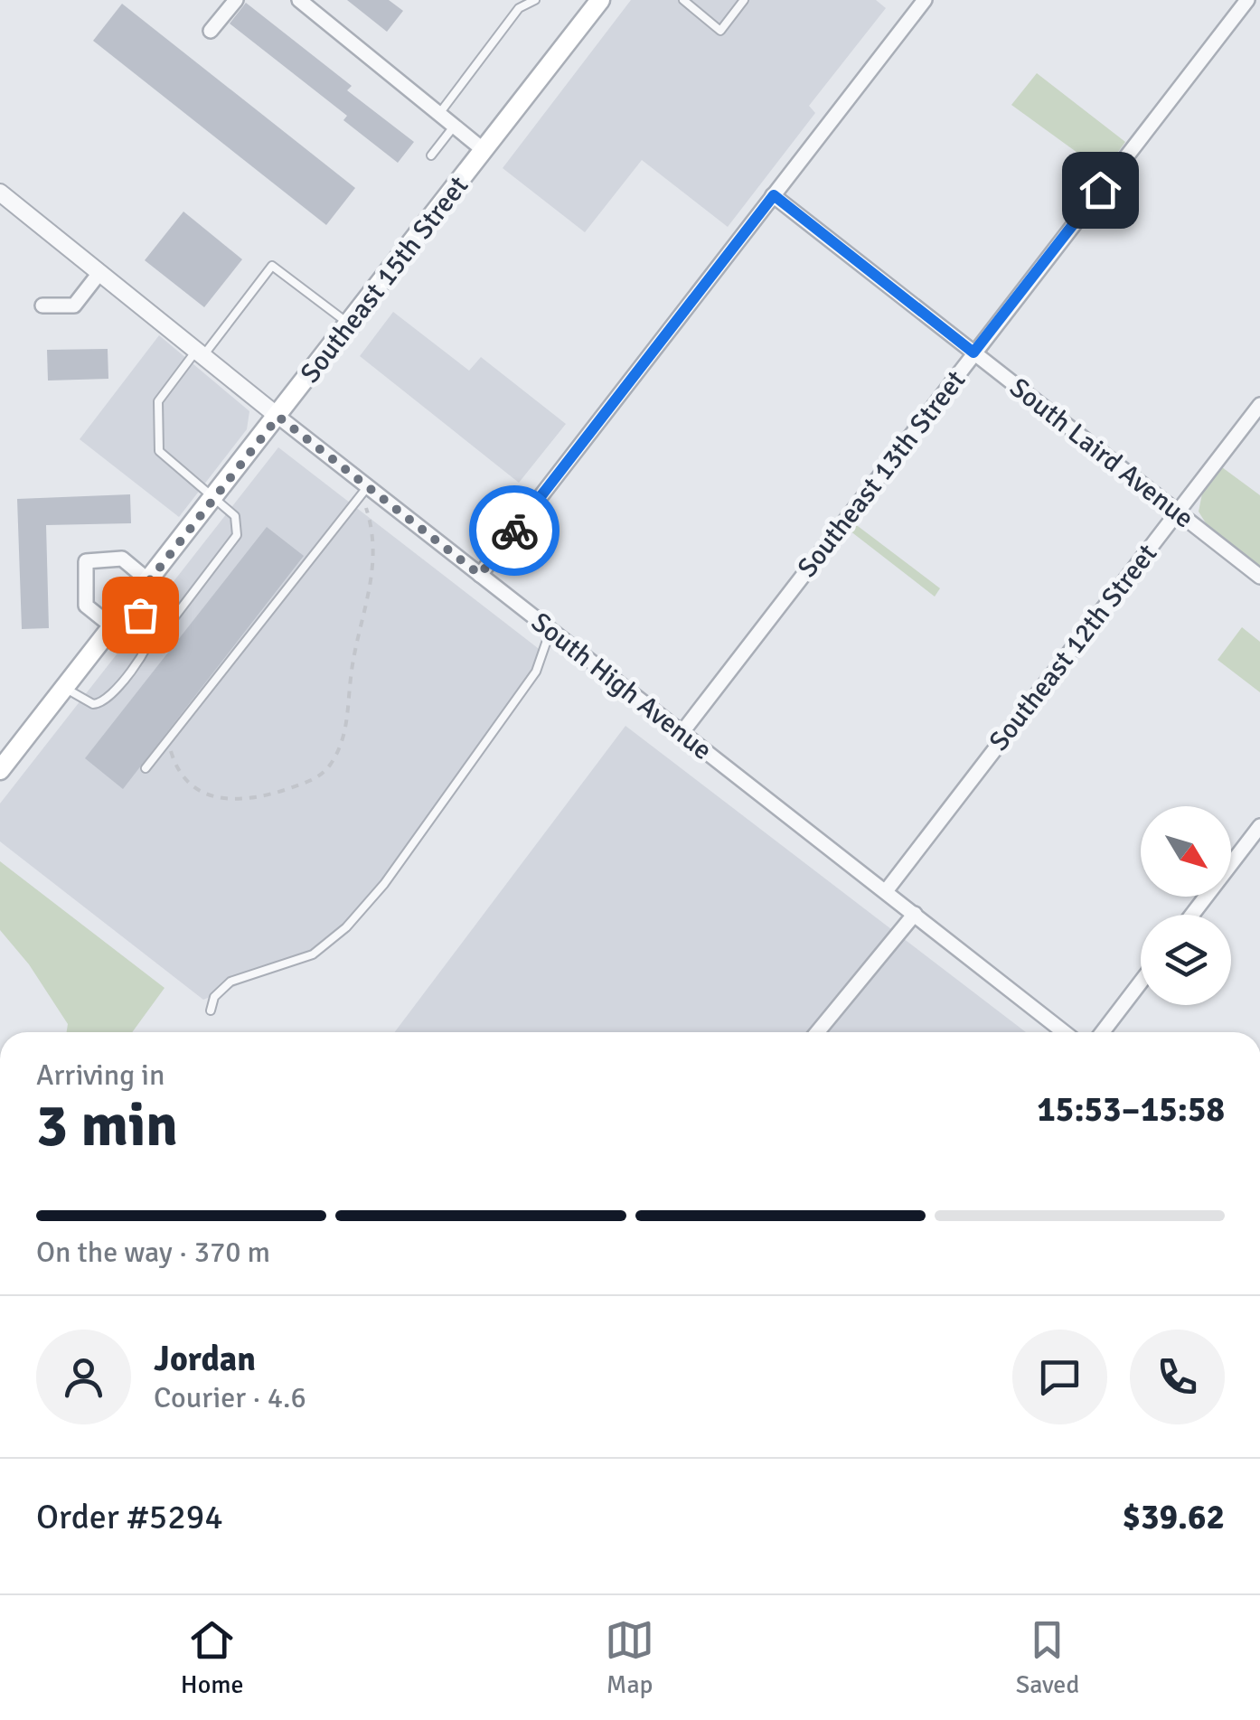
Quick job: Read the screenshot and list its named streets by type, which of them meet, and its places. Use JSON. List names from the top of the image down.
{
  "streets": {
    "main road": ["Southeast 15th Street"],
    "street": [
      "South Laird Avenue",
      "Southeast 13th Street",
      "Southeast 12th Street",
      "South High Avenue"
    ]
  },
  "crossings": [
    ["Southeast 15th Street", "South High Avenue"],
    ["South Laird Avenue", "Southeast 13th Street"],
    ["South Laird Avenue", "Southeast 12th Street"],
    ["Southeast 13th Street", "South High Avenue"],
    ["Southeast 12th Street", "South High Avenue"]
  ],
  "north": "bottom right",
  "page": {
    "heading": ["3 min", "Arriving in", "15:53–15:58"],
    "panel": [
      "Jordan",
      "Courier · 4.6",
      "Order #5294",
      "$39.62"
    ],
    "bar": "On the way · 370 m",
    "tabs": ["Home", "Map", "Saved"]
  }
}
